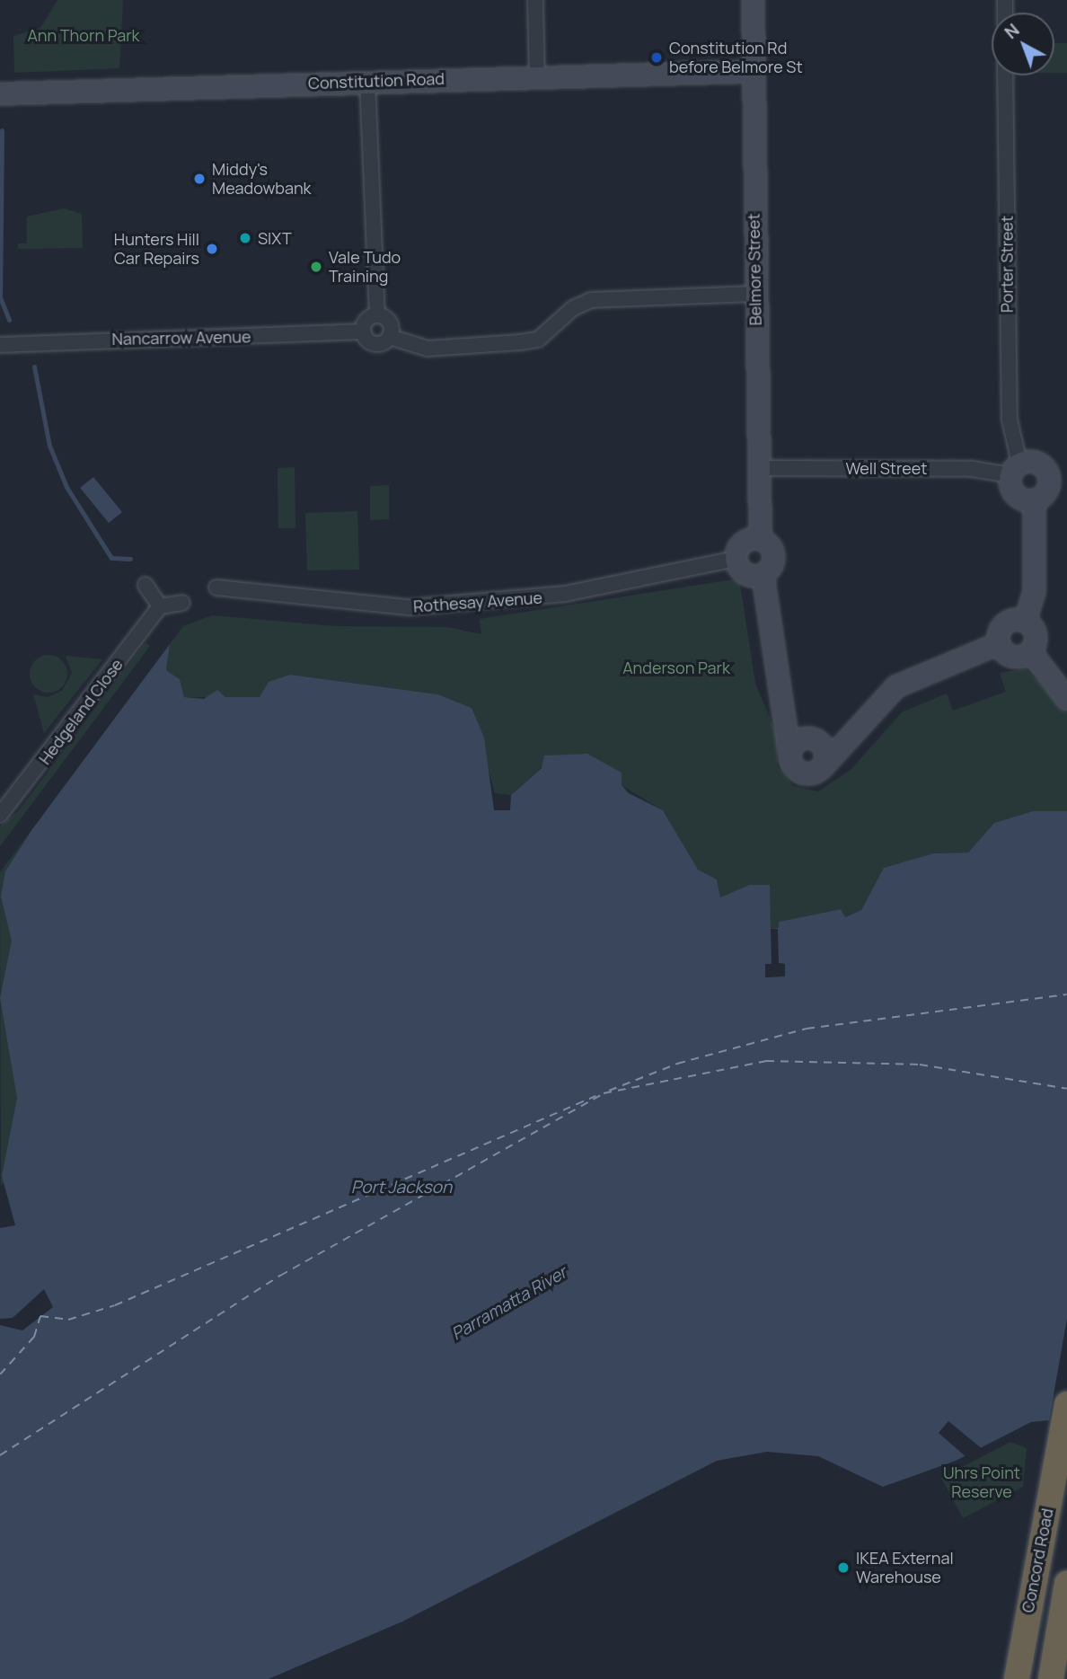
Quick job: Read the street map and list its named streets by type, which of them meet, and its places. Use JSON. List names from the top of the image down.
{
  "streets": {
    "highway": ["Concord Road"],
    "main road": ["Constitution Road", "Belmore Street"],
    "street": [
      "Porter Street",
      "Nancarrow Avenue",
      "Well Street",
      "Rothesay Avenue",
      "Hedgeland Close"
    ]
  },
  "crossings": [
    ["Constitution Road", "Belmore Street"],
    ["Porter Street", "Well Street"],
    ["Belmore Street", "Well Street"],
    ["Belmore Street", "Rothesay Avenue"]
  ],
  "water": ["Port Jackson", "Parramatta River"],
  "parks": ["Ann Thorn Park", "Anderson Park", "Uhrs Point Reserve"],
  "places": [
    "Constitution Rd before Belmore St",
    "Middy's Meadowbank",
    "SIXT",
    "Hunters Hill Car Repairs",
    "Vale Tudo Training",
    "IKEA External Warehouse"
  ],
  "north": "top left"
}
